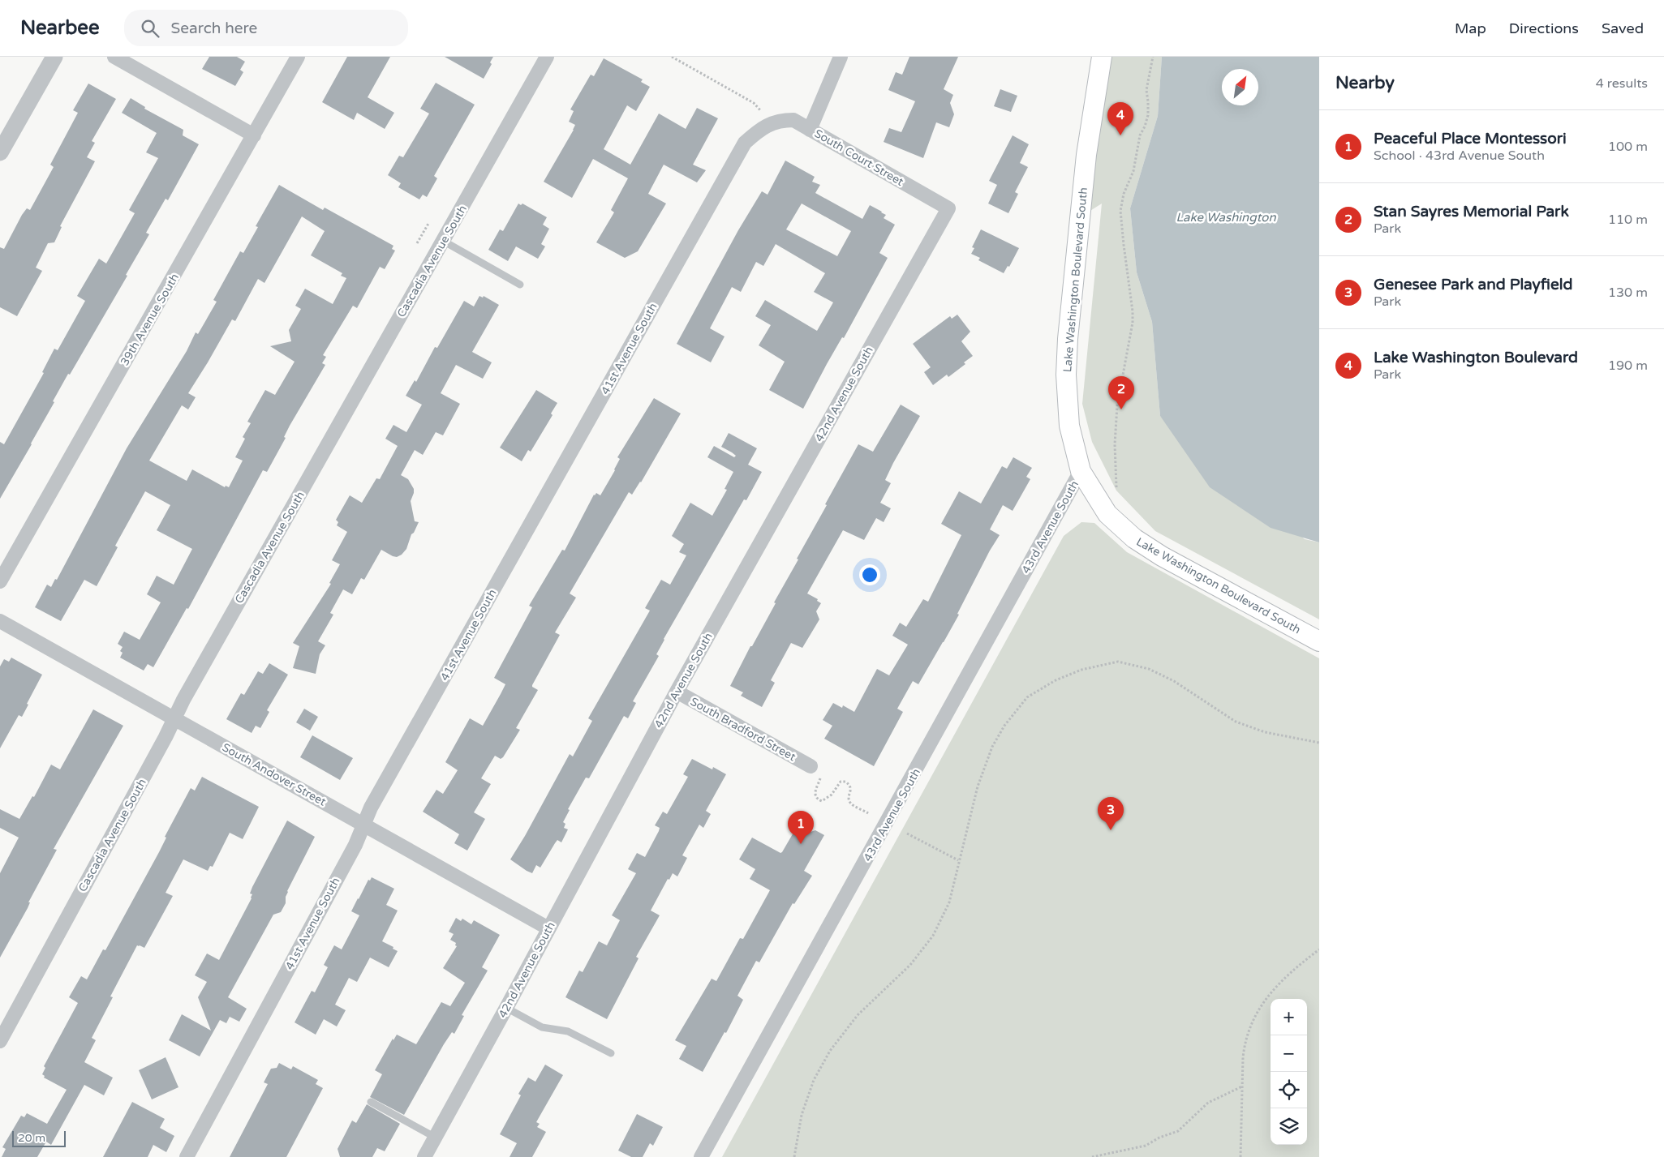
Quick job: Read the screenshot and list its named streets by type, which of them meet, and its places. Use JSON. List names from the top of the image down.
{
  "streets": {
    "main road": ["Lake Washington Boulevard South"],
    "street": [
      "South Court Street",
      "Cascadia Avenue South",
      "39th Avenue South",
      "41st Avenue South",
      "42nd Avenue South",
      "43rd Avenue South",
      "South Bradford Street",
      "South Andover Street"
    ]
  },
  "crossings": [
    ["South Court Street", "41st Avenue South"],
    ["South Court Street", "42nd Avenue South"],
    ["Cascadia Avenue South", "South Andover Street"],
    ["Lake Washington Boulevard South", "43rd Avenue South"],
    ["41st Avenue South", "South Andover Street"],
    ["42nd Avenue South", "South Bradford Street"],
    ["42nd Avenue South", "South Andover Street"]
  ],
  "water": ["Lake Washington"],
  "scale_bar": "20 m",
  "north": "top right",
  "page": {
    "header": "Nearbee",
    "search": "Search here",
    "nav": ["Map", "Directions", "Saved"],
    "heading": ["Nearby", "4 results"],
    "pins": [
      "4",
      "2",
      "3",
      "1"
    ],
    "list": [
      {
        "mark": "1",
        "name": "Peaceful Place Montessori",
        "note": "School · 43rd Avenue South",
        "value": "100 m"
      },
      {
        "mark": "2",
        "name": "Stan Sayres Memorial Park",
        "note": "Park",
        "value": "110 m"
      },
      {
        "mark": "3",
        "name": "Genesee Park and Playfield",
        "note": "Park",
        "value": "130 m"
      },
      {
        "mark": "4",
        "name": "Lake Washington Boulevard",
        "note": "Park",
        "value": "190 m"
      }
    ],
    "map_buttons": ["+", "−"],
    "scale": "20 m"
  }
}
